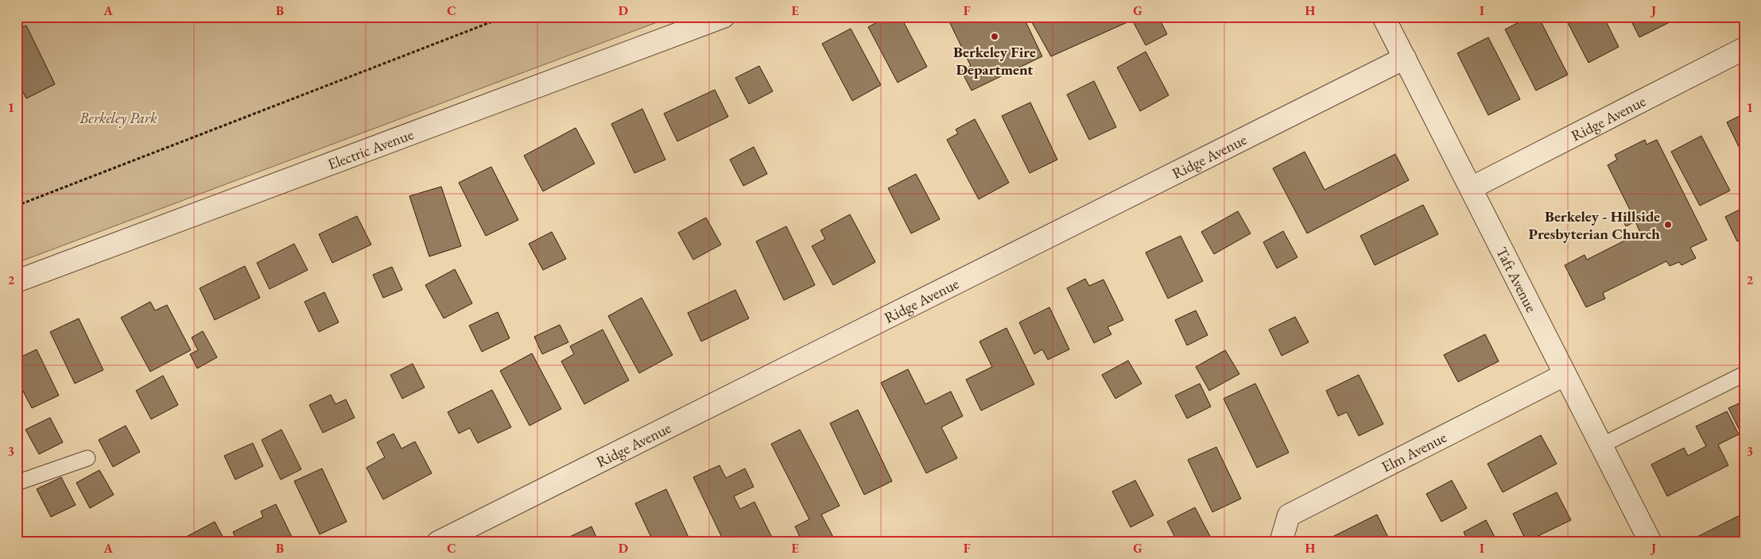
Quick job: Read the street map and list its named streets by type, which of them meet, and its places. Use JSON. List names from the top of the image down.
{
  "streets": {
    "street": [
      "Ridge Avenue",
      "Electric Avenue",
      "Taft Avenue",
      "Elm Avenue"
    ]
  },
  "crossings": [
    ["Ridge Avenue", "Taft Avenue"],
    ["Taft Avenue", "Elm Avenue"]
  ],
  "parks": ["Berkeley Park"],
  "places": ["Berkeley Fire Department", "Berkeley - Hillside Presbyterian Church"],
  "grid": {
    "columns": [
      "A",
      "B",
      "C",
      "D",
      "E",
      "F",
      "G",
      "H",
      "I",
      "J"
    ],
    "rows": ["1", "2", "3"]
  }
}
